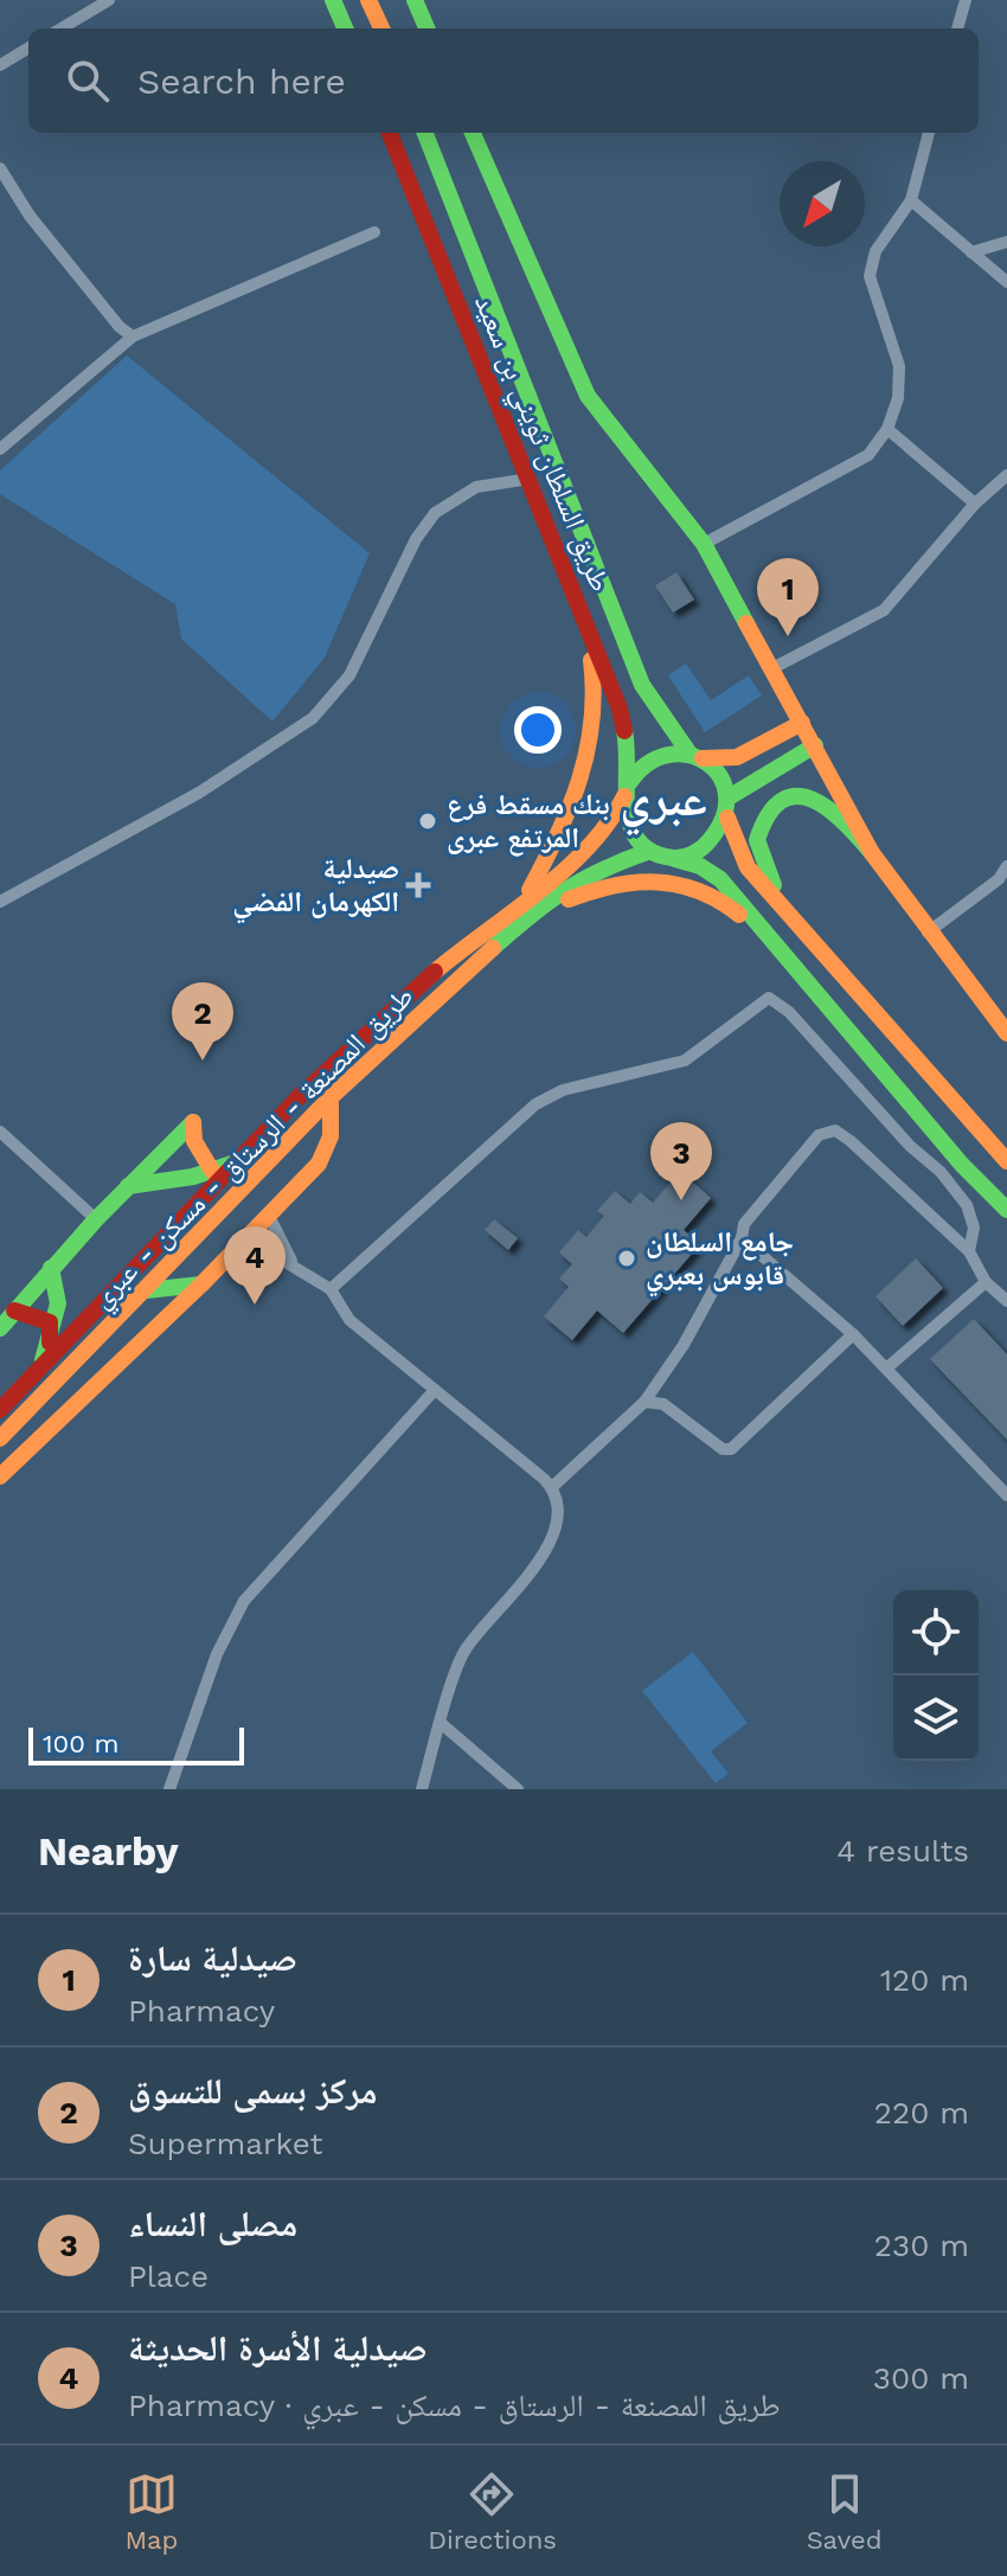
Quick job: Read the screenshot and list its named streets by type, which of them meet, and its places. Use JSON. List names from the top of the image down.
{
  "streets": {
    "main road": ["طريق السلطان ثويني بن سعيد", "طريق المصنعة - الرستاق - مسكن - عبري"]
  },
  "crossings": [
    ["طريق السلطان ثويني بن سعيد", "طريق المصنعة - الرستاق - مسكن - عبري"]
  ],
  "districts": ["عبري"],
  "places": {
    "other": ["بنك مسقط فرع المرتفع عبرى", "جامع السلطان قابوس بعبري"],
    "health": ["صيدلية الكهرمان الفضي"]
  },
  "scale_bar": "100 m",
  "north": "bottom left",
  "page": {
    "search": "Search here",
    "pins": [
      "1",
      "2",
      "3",
      "4"
    ],
    "scale": "100 m",
    "heading": ["Nearby", "4 results"],
    "list": [
      {
        "mark": "1",
        "name": "صيدلية سارة",
        "note": "Pharmacy",
        "value": "120 m"
      },
      {
        "mark": "2",
        "name": "مركز بسمى للتسوق",
        "note": "Supermarket",
        "value": "220 m"
      },
      {
        "mark": "3",
        "name": "مصلى النساء",
        "note": "Place",
        "value": "230 m"
      },
      {
        "mark": "4",
        "name": "صيدلية الأسرة الحديثة",
        "note": "Pharmacy · طريق المصنعة - الرستاق - مسكن - عبري",
        "value": "300 m"
      }
    ],
    "nav": ["Map", "Directions", "Saved"]
  }
}
